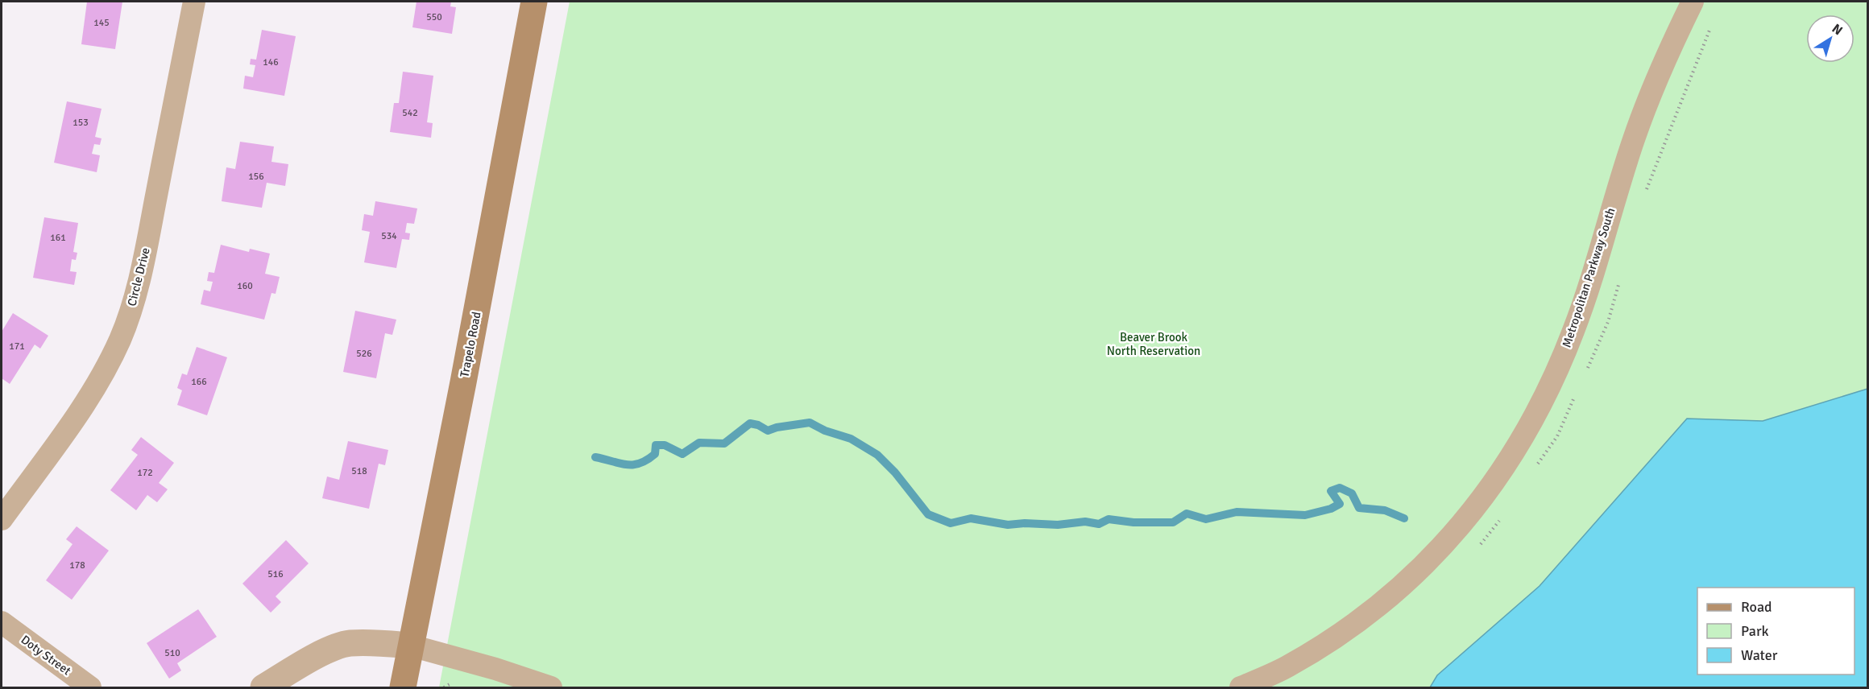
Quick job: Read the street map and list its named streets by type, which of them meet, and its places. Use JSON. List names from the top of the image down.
{
  "streets": {
    "main road": ["Trapelo Road"],
    "street": ["Circle Drive", "Metropolitan Parkway South", "Doty Street"]
  },
  "parks": ["Beaver Brook North Reservation"],
  "house_numbers": [
    "550",
    "145",
    "146",
    "542",
    "153",
    "156",
    "534",
    "161",
    "160",
    "171",
    "526",
    "166",
    "518",
    "172",
    "178",
    "516",
    "510"
  ],
  "legend": ["Road", "Park", "Water"],
  "north": "top right"
}
